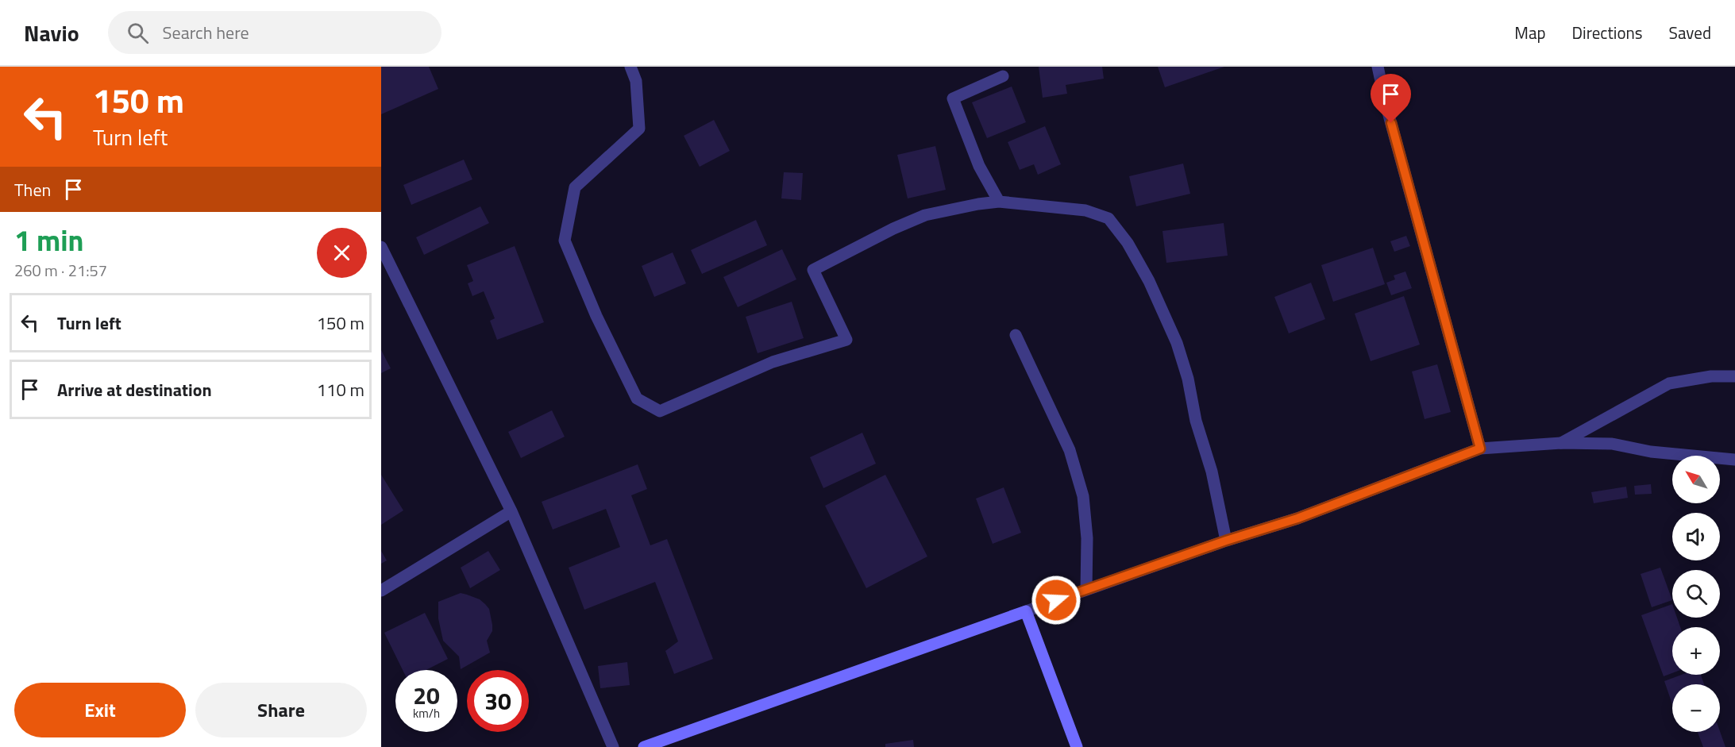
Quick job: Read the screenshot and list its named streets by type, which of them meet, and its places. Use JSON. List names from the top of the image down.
{
  "north": "top left",
  "page": {
    "header": "Navio",
    "search": "Search here",
    "nav": ["Map", "Directions", "Saved"],
    "turn": ["150 m", "Turn left"],
    "then": "Then",
    "heading": ["1 min", "260 m · 21:57"],
    "list": [
      {
        "name": "Turn left",
        "value": "150 m"
      },
      {
        "name": "Arrive at destination",
        "value": "110 m"
      }
    ],
    "map_buttons": ["+", "−"],
    "speed": "20 km/h",
    "limit": "30",
    "buttons": ["Exit", "Share"]
  }
}
